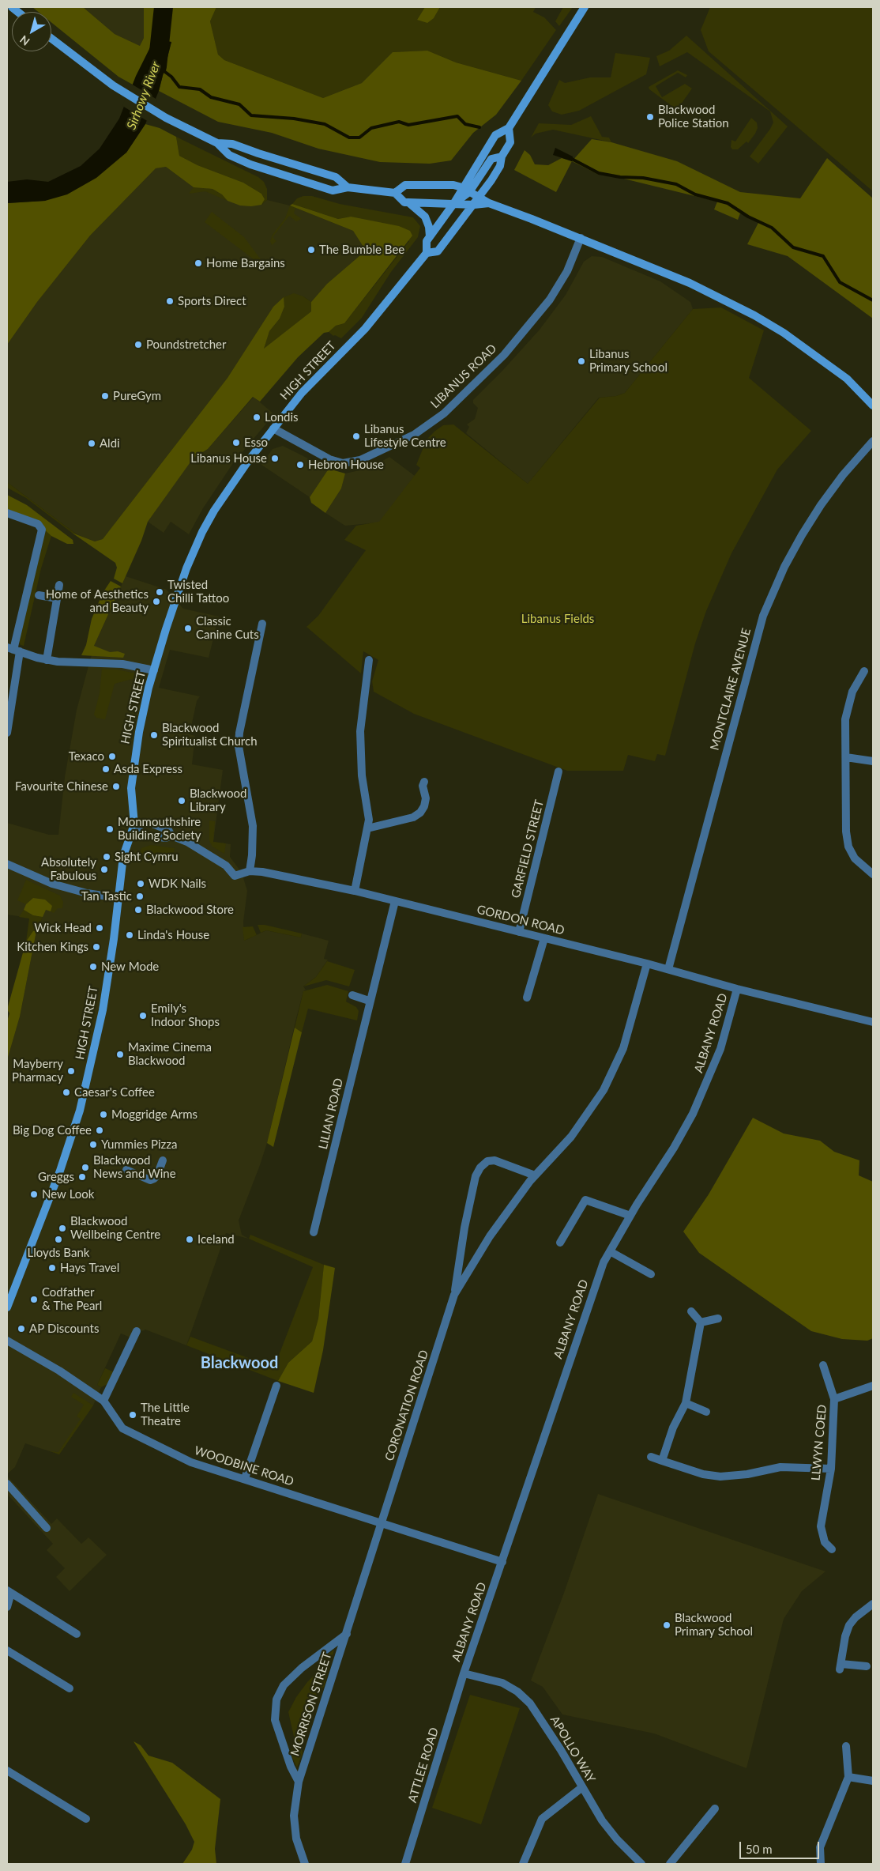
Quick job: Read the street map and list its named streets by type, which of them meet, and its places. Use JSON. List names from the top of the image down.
{
  "streets": {
    "main road": ["HIGH STREET"],
    "street": [
      "LIBANUS ROAD",
      "MONTCLAIRE AVENUE",
      "GARFIELD STREET",
      "GORDON ROAD",
      "ALBANY ROAD",
      "LILIAN ROAD",
      "CORONATION ROAD",
      "LLWYN COED",
      "WOODBINE ROAD",
      "MORRISON STREET",
      "APOLLO WAY",
      "ATTLEE ROAD"
    ]
  },
  "crossings": [
    ["HIGH STREET", "LIBANUS ROAD"],
    ["HIGH STREET", "GORDON ROAD"],
    ["MONTCLAIRE AVENUE", "GORDON ROAD"],
    ["GARFIELD STREET", "GORDON ROAD"],
    ["GORDON ROAD", "ALBANY ROAD"],
    ["GORDON ROAD", "LILIAN ROAD"],
    ["GORDON ROAD", "CORONATION ROAD"],
    ["ALBANY ROAD", "WOODBINE ROAD"],
    ["ALBANY ROAD", "APOLLO WAY"],
    ["ALBANY ROAD", "ATTLEE ROAD"],
    ["CORONATION ROAD", "WOODBINE ROAD"],
    ["CORONATION ROAD", "MORRISON STREET"],
    ["WOODBINE ROAD", "MORRISON STREET"],
    ["APOLLO WAY", "ATTLEE ROAD"]
  ],
  "districts": ["Blackwood"],
  "water": ["Sirhowy River"],
  "parks": ["Libanus Fields"],
  "places": [
    "Blackwood Police Station",
    "The Bumble Bee",
    "Home Bargains",
    "Sports Direct",
    "Poundstretcher",
    "Libanus Primary School",
    "PureGym",
    "Londis",
    "Libanus Lifestyle Centre",
    "Esso",
    "Aldi",
    "Libanus House",
    "Hebron House",
    "Twisted Chilli Tattoo",
    "Home of Aesthetics and Beauty",
    "Classic Canine Cuts",
    "Blackwood Spiritualist Church",
    "Texaco",
    "Asda Express",
    "Favourite Chinese",
    "Blackwood Library",
    "Monmouthshire Building Society",
    "Sight Cymru",
    "Absolutely Fabulous",
    "WDK Nails",
    "Tan Tastic",
    "Blackwood Store",
    "Wick Head",
    "Linda's House",
    "Kitchen Kings",
    "New Mode",
    "Emily's Indoor Shops",
    "Maxime Cinema Blackwood",
    "Mayberry Pharmacy",
    "Caesar's Coffee",
    "Moggridge Arms",
    "Big Dog Coffee",
    "Yummies Pizza",
    "Blackwood News and Wine",
    "Greggs",
    "New Look",
    "Blackwood Wellbeing Centre",
    "Lloyds Bank",
    "Iceland",
    "Hays Travel",
    "Codfather & The Pearl",
    "AP Discounts",
    "The Little Theatre",
    "Blackwood Primary School"
  ],
  "scale_bar": "50 m",
  "north": "bottom left"
}
